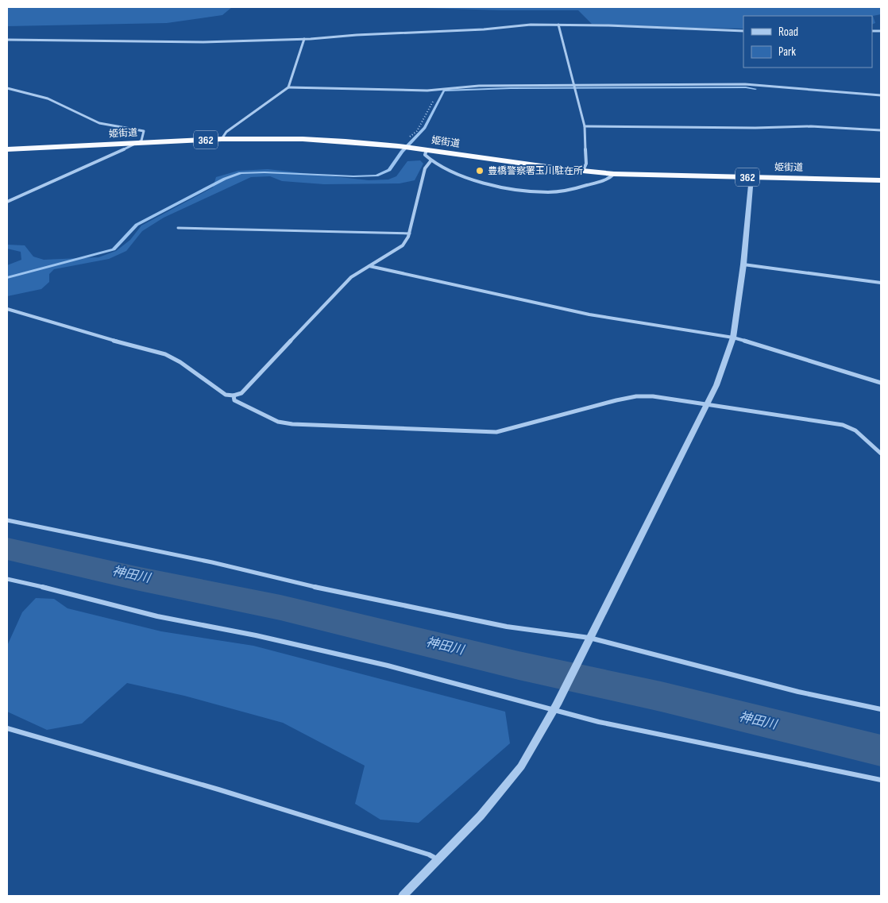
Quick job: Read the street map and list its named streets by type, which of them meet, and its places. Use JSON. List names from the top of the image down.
{
  "streets": {
    "highway": ["姫街道", "362"]
  },
  "water": ["神田川"],
  "places": ["豊橋警察署玉川駐在所"],
  "legend": ["Road", "Park"]
}
